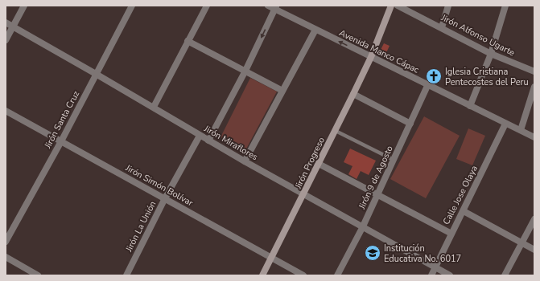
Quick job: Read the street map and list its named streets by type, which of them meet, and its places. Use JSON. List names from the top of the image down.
{
  "streets": {
    "street": [
      "Jirón Alfonso Ugarte",
      "Avenida Manco Cápac",
      "Jirón Santa Cruz",
      "Jirón Miraflores",
      "Jirón Progreso",
      "Jirón 9 de Agosto",
      "Jirón Simón Bolívar",
      "Calle Jose Olaya",
      "Jirón La Unión"
    ]
  },
  "crossings": [
    ["Avenida Manco Cápac", "Jirón Progreso"],
    ["Avenida Manco Cápac", "Jirón 9 de Agosto"],
    ["Avenida Manco Cápac", "Calle Jose Olaya"],
    ["Jirón Santa Cruz", "Jirón Miraflores"],
    ["Jirón Santa Cruz", "Jirón Simón Bolívar"],
    ["Jirón Miraflores", "Jirón Progreso"],
    ["Jirón Miraflores", "Jirón 9 de Agosto"],
    ["Jirón Miraflores", "Calle Jose Olaya"],
    ["Jirón Miraflores", "Jirón La Unión"],
    ["Jirón Progreso", "Jirón Simón Bolívar"],
    ["Jirón Simón Bolívar", "Jirón La Unión"]
  ],
  "places": {
    "church": ["Iglesia Cristiana Pentecostes del Peru"],
    "school or university": ["Institución Educativa No. 6017"]
  }
}
